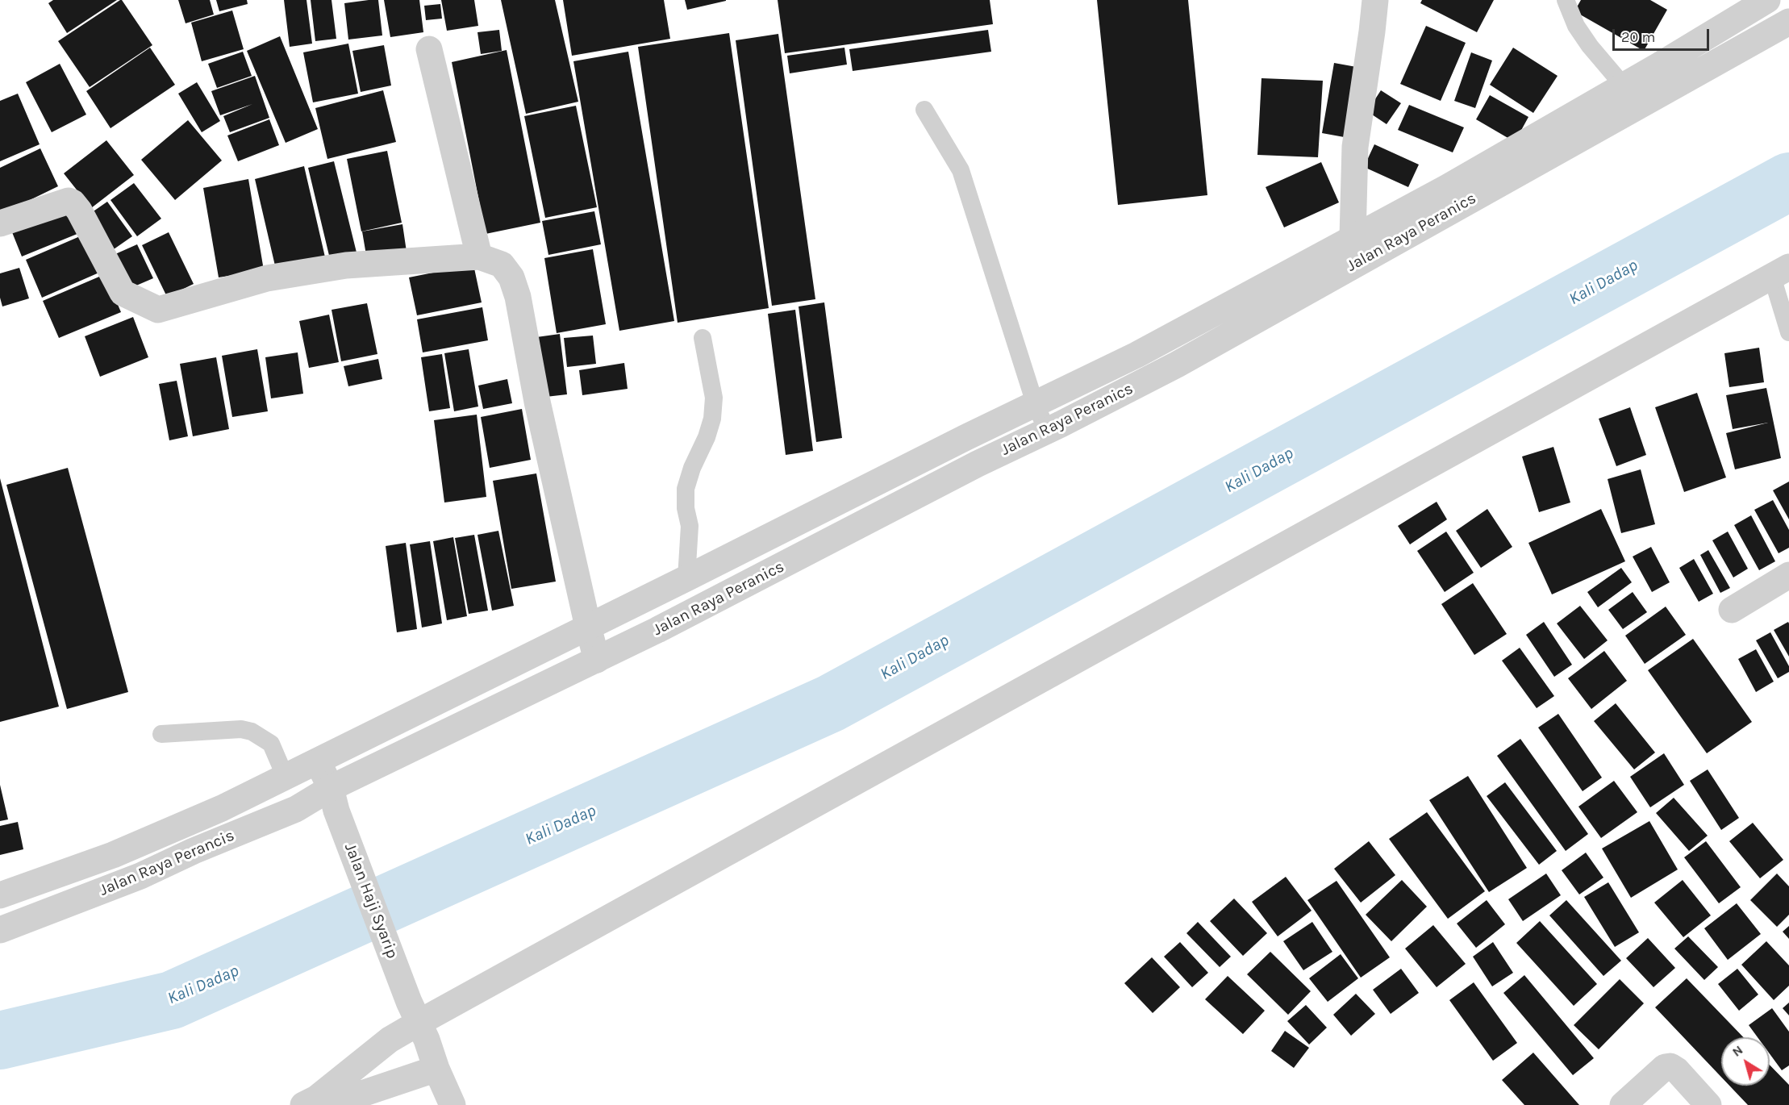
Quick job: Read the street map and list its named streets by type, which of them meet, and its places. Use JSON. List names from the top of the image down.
{
  "streets": {
    "street": ["Jalan Raya Peranics", "Jalan Raya Perancis", "Jalan Haji Syarip"]
  },
  "crossings": [
    ["Jalan Raya Peranics", "Jalan Raya Perancis"],
    ["Jalan Raya Peranics", "Jalan Haji Syarip"],
    ["Jalan Raya Perancis", "Jalan Haji Syarip"]
  ],
  "water": ["Kali Dadap"],
  "scale_bar": "20 m",
  "north": "top left"
}
